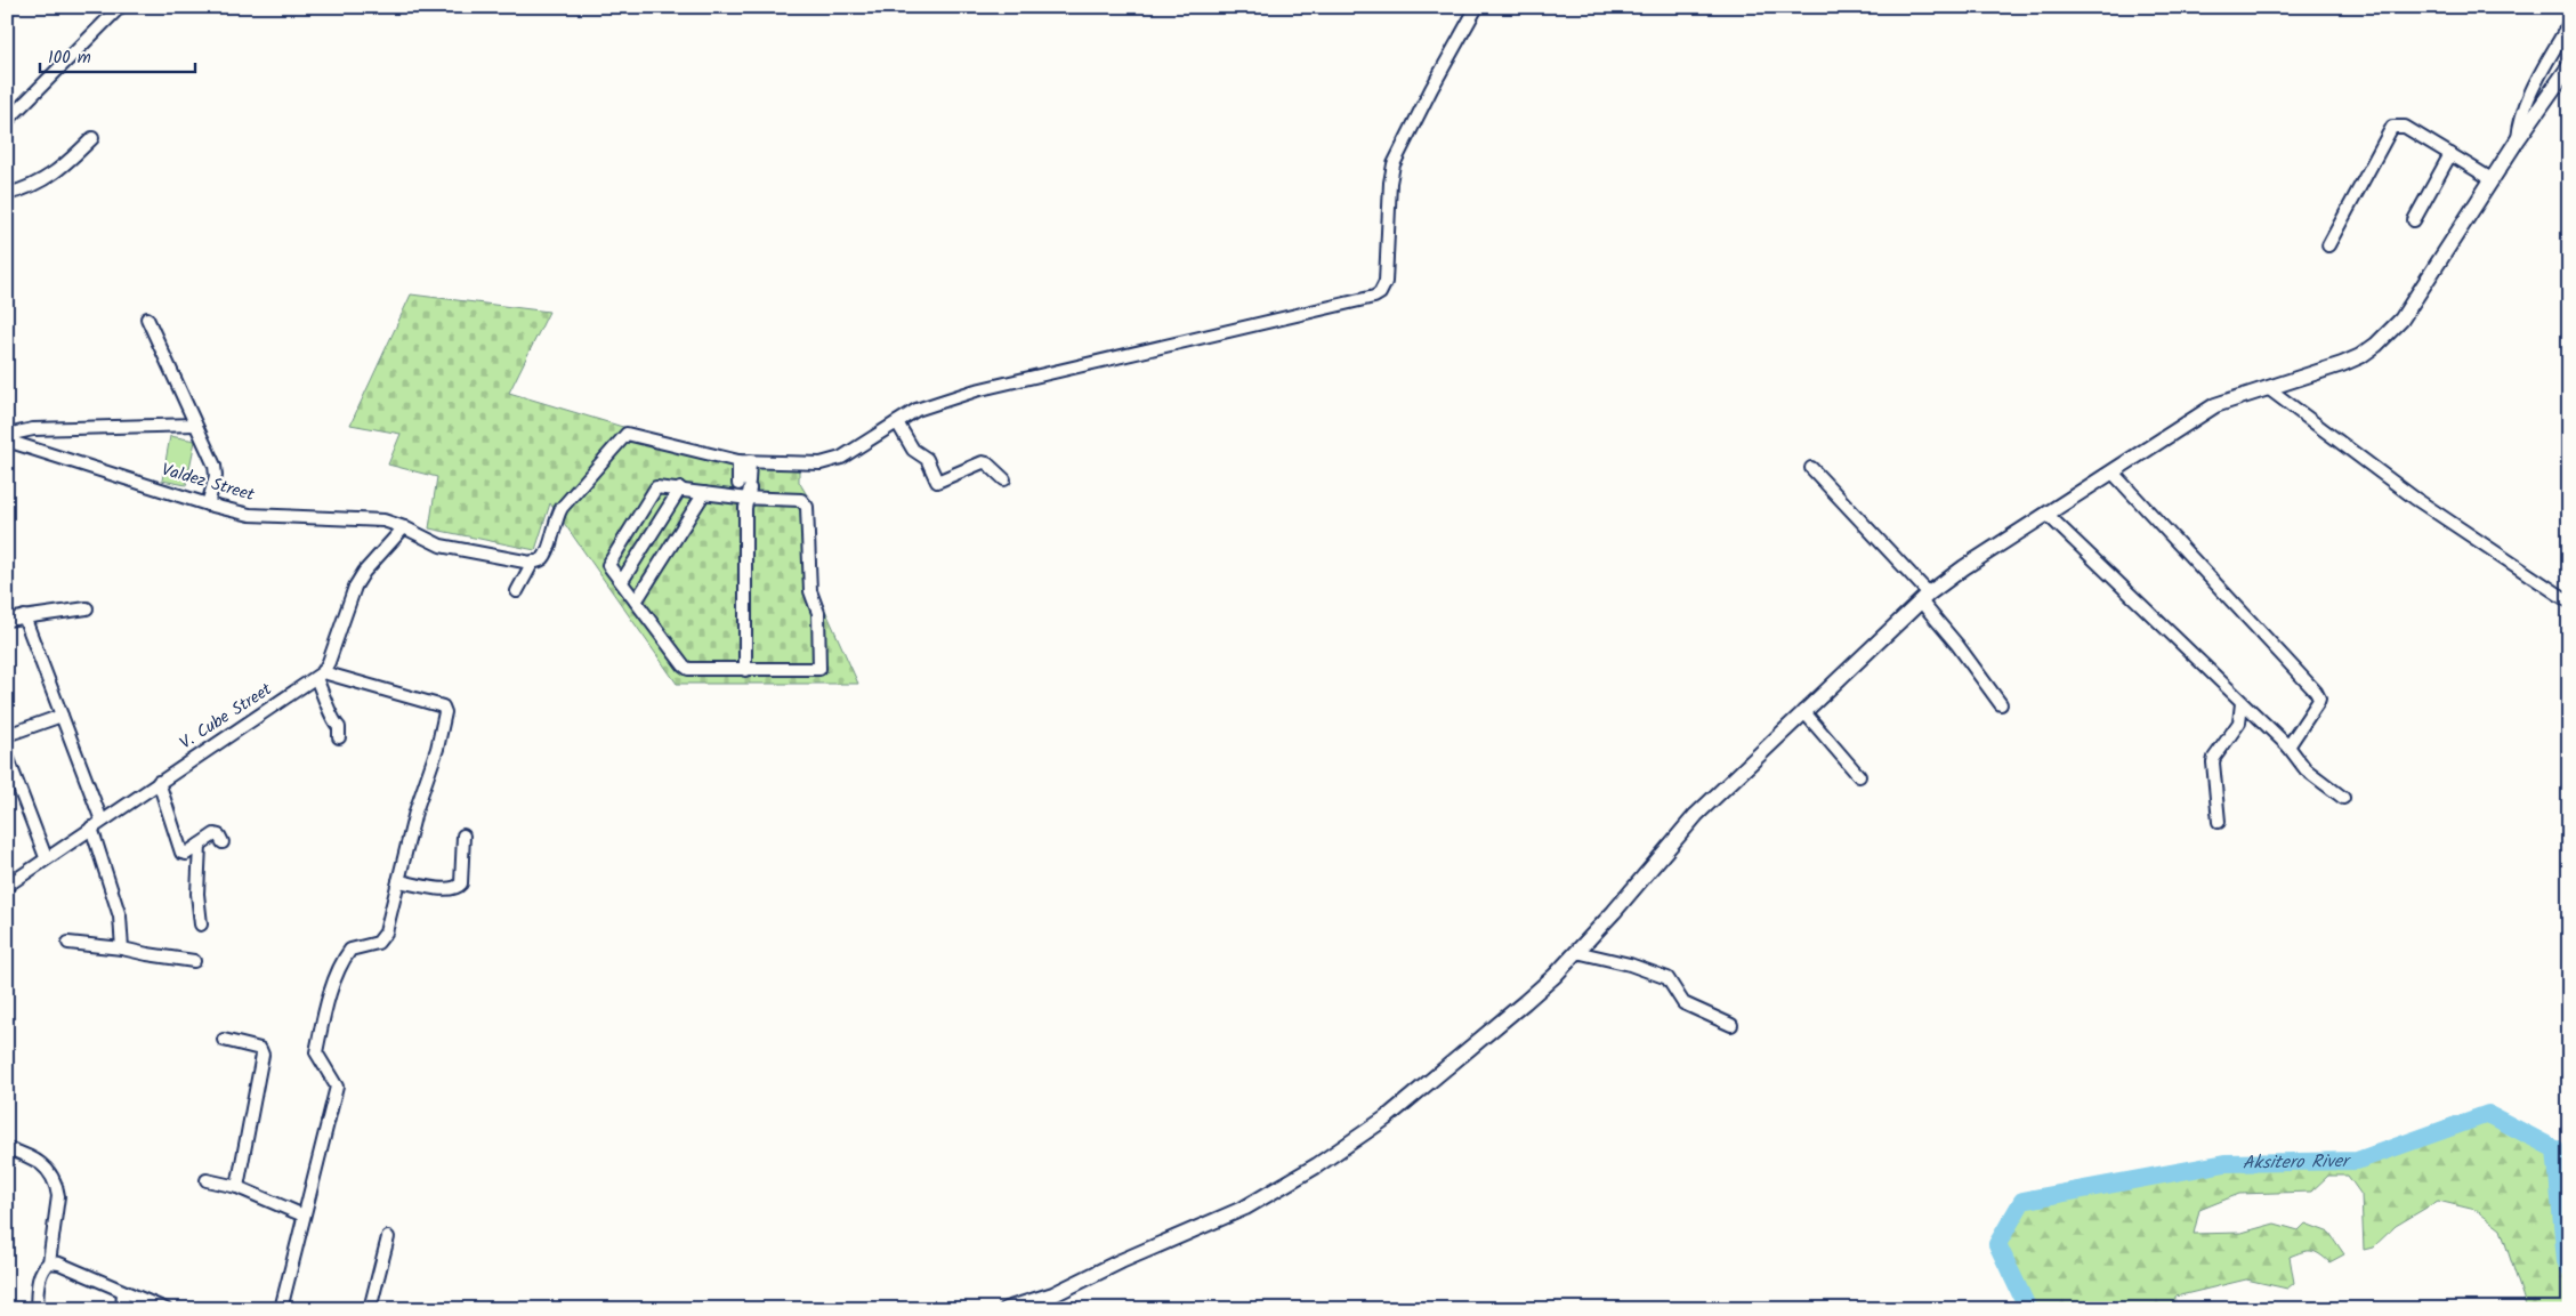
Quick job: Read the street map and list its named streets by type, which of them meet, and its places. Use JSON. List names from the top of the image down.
{
  "streets": {
    "street": ["Valdez Street", "V. Cube Street"]
  },
  "water": ["Aksitero River"],
  "scale_bar": "100 m"
}
